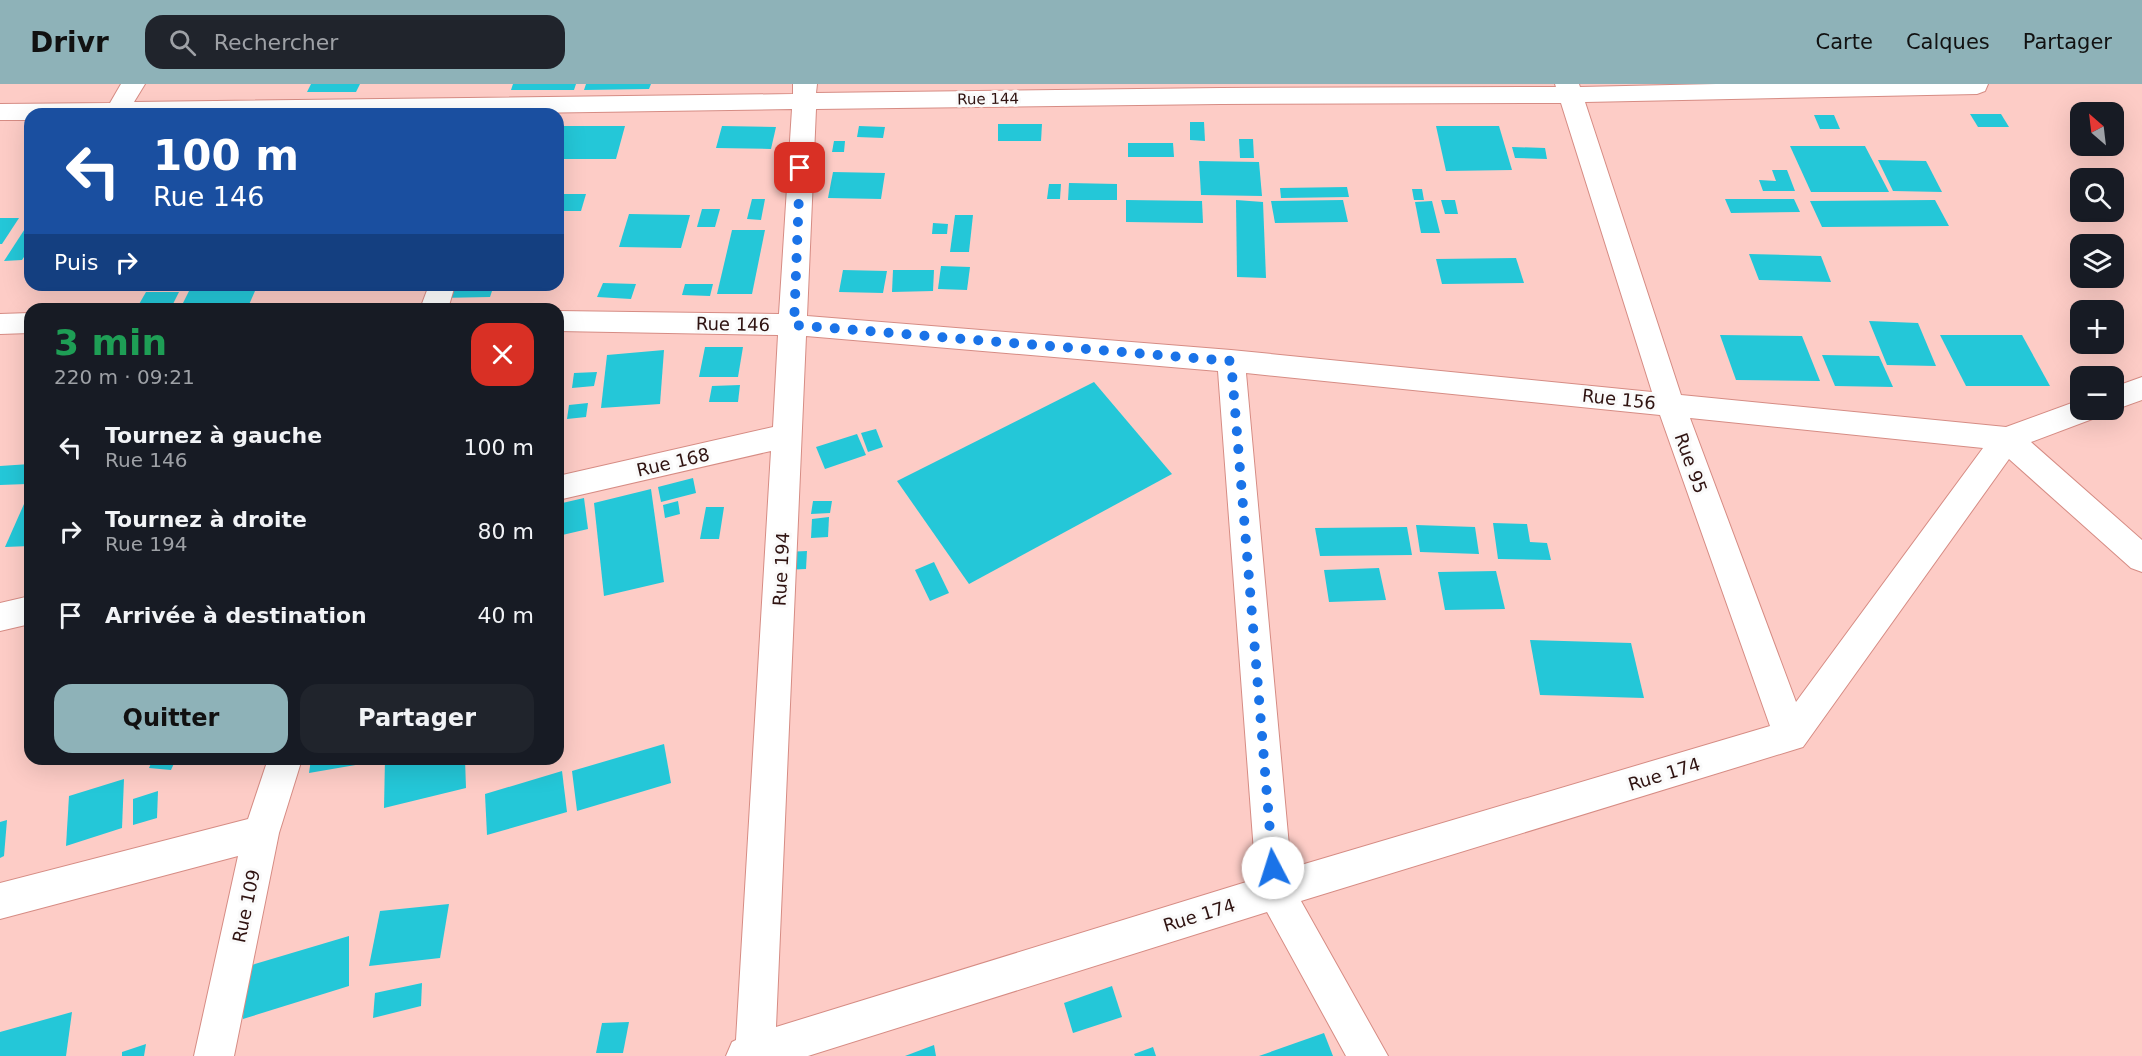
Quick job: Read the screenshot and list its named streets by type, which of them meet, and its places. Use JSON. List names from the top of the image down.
{
  "streets": {
    "street": [
      "Rue 144",
      "Rue 146",
      "Rue 156",
      "Rue 168",
      "Rue 95",
      "Rue 194",
      "Rue 174",
      "Rue 109"
    ]
  },
  "crossings": [
    ["Rue 144", "Rue 95"],
    ["Rue 144", "Rue 194"],
    ["Rue 146", "Rue 156"],
    ["Rue 146", "Rue 194"],
    ["Rue 156", "Rue 95"],
    ["Rue 168", "Rue 194"],
    ["Rue 95", "Rue 174"],
    ["Rue 194", "Rue 174"]
  ],
  "north": "top left",
  "page": {
    "header": "Drivr",
    "search": "Rechercher",
    "nav": ["Carte", "Calques", "Partager"],
    "map_buttons": ["+", "−"],
    "turn": ["100 m", "Rue 146"],
    "then": "Puis",
    "heading": ["3 min", "220 m · 09:21"],
    "list": [
      {
        "name": "Tournez à gauche",
        "note": "Rue 146",
        "value": "100 m"
      },
      {
        "name": "Tournez à droite",
        "note": "Rue 194",
        "value": "80 m"
      },
      {
        "name": "Arrivée à destination",
        "value": "40 m"
      }
    ],
    "buttons": ["Quitter", "Partager"]
  }
}
